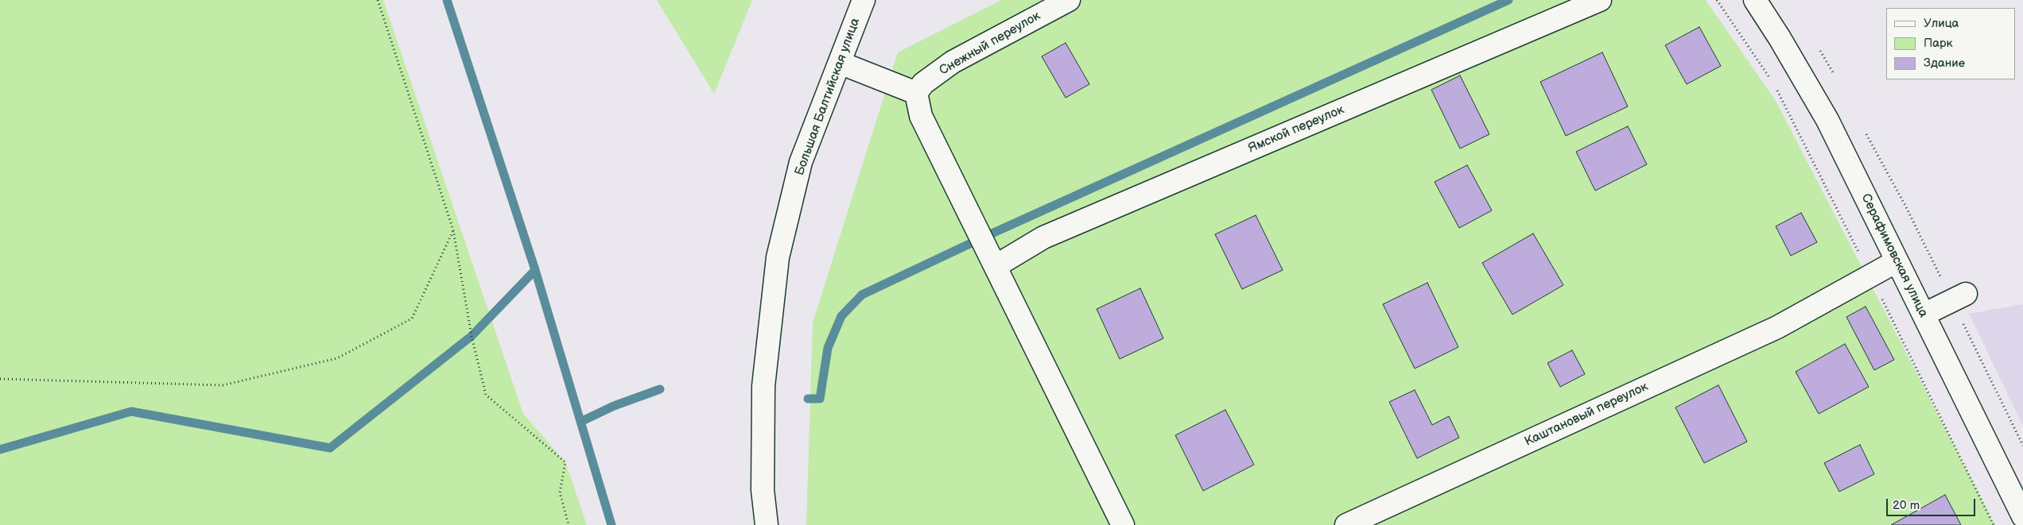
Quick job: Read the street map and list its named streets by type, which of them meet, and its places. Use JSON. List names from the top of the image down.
{
  "streets": {
    "street": [
      "Снежный переулок",
      "Большая Балтийская улица",
      "Ямской переулок",
      "Серафимовская улица",
      "Каштановый переулок"
    ]
  },
  "crossings": [
    ["Серафимовская улица", "Каштановый переулок"]
  ],
  "legend": ["Улица", "Парк", "Здание"],
  "scale_bar": "20 m"
}
